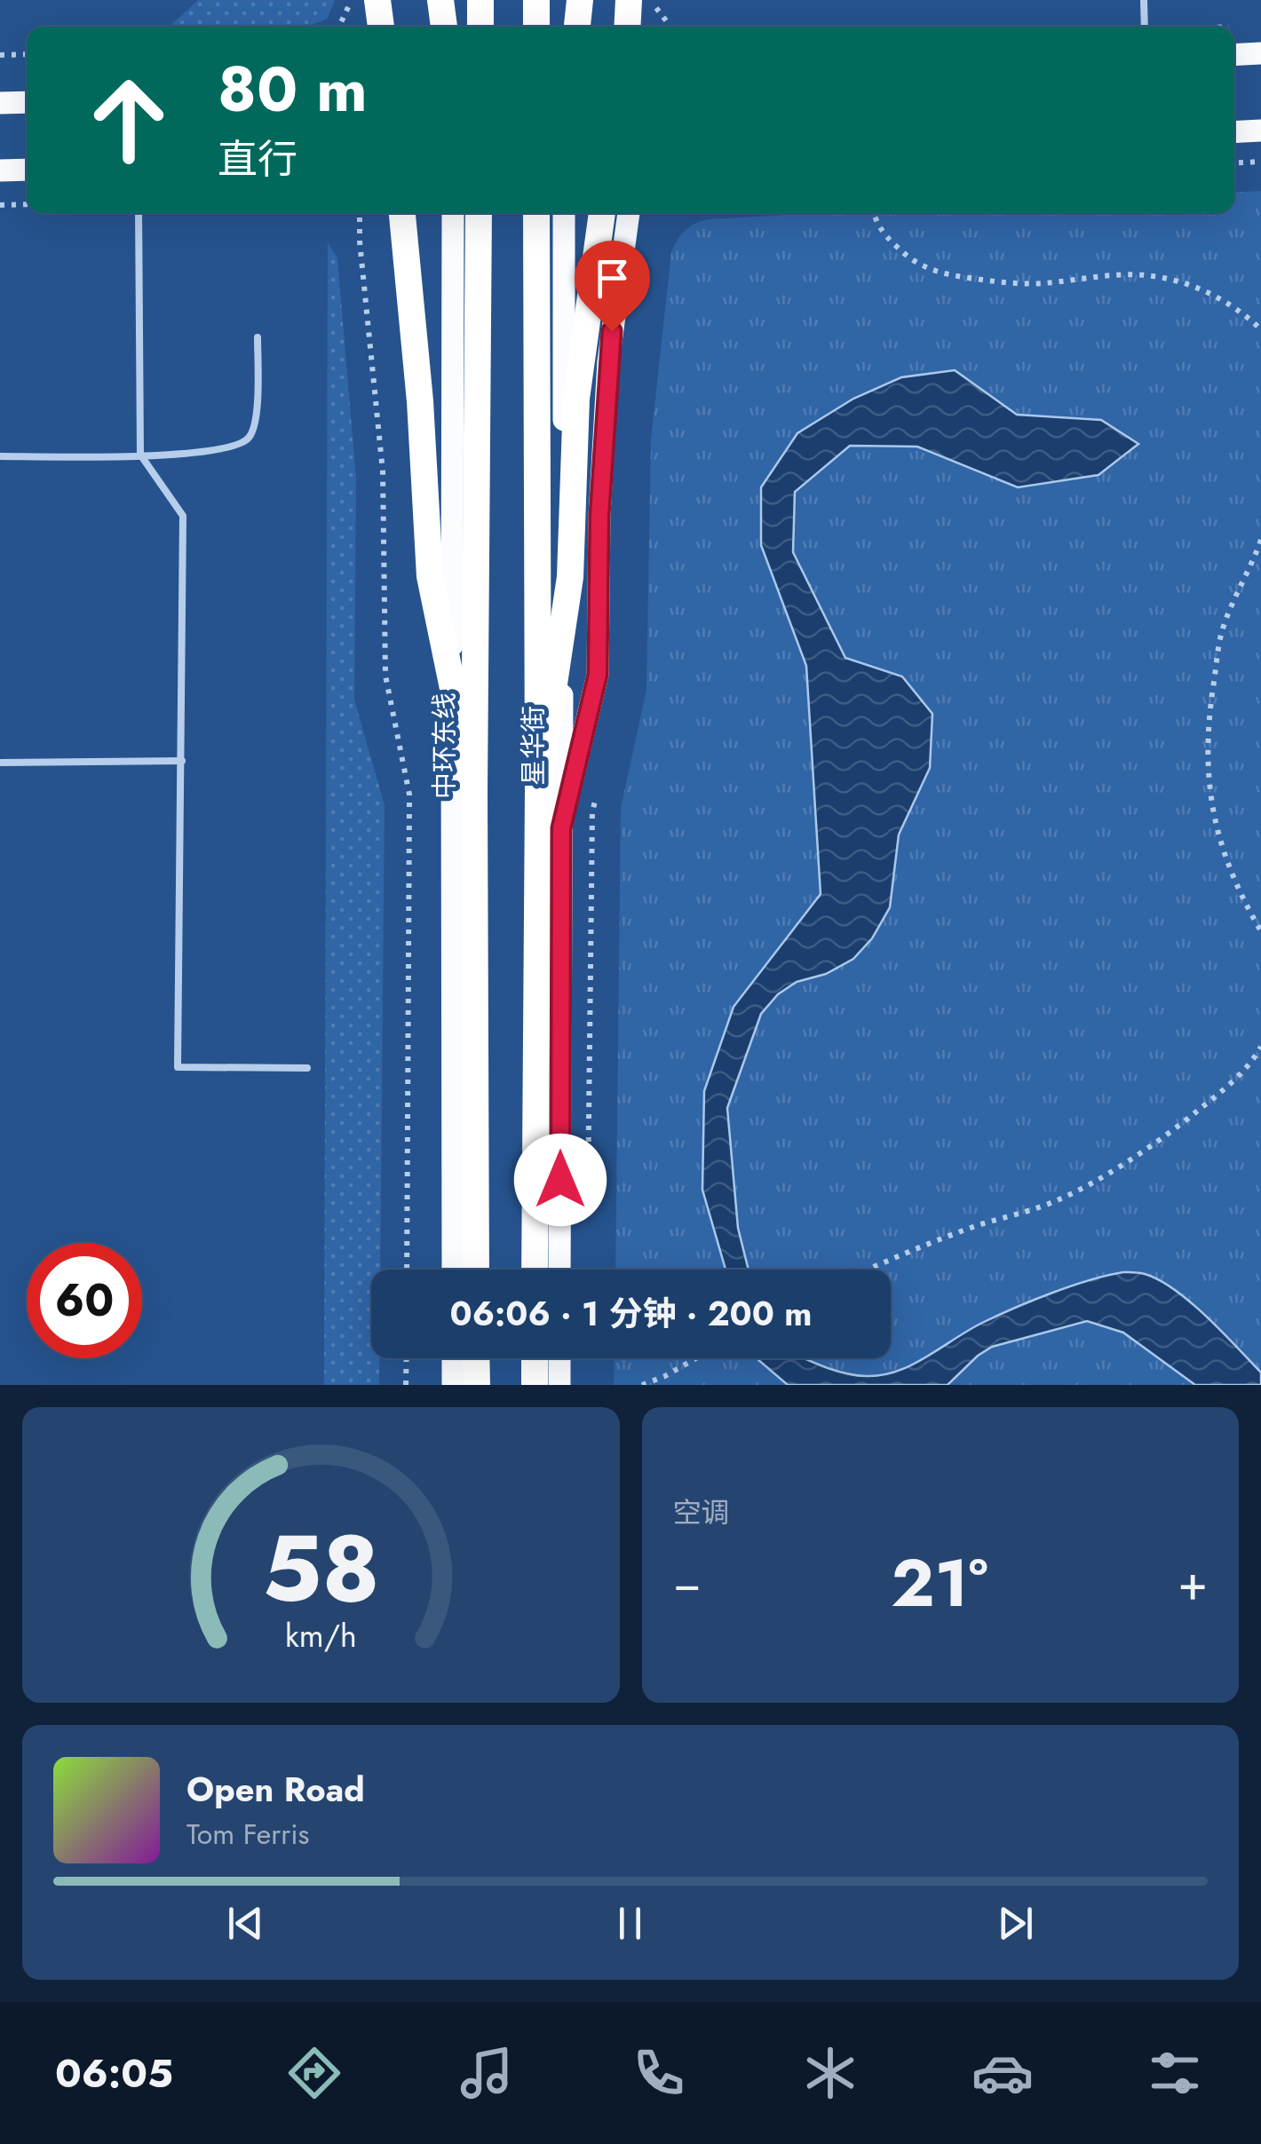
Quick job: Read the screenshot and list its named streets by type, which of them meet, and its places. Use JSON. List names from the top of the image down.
{
  "streets": {
    "highway": ["中环东线"],
    "main road": ["星华街"]
  },
  "page": {
    "turn": ["80 m", "直行"],
    "limit": "60",
    "trip": "06:06 · 1 分钟 · 200 m",
    "tile": "空调",
    "heat": ["−", "21°", "+"],
    "song": ["Open Road", "Tom Ferris"],
    "tabs": "06:05",
    "gauge": ["58", "km/h"]
  }
}
